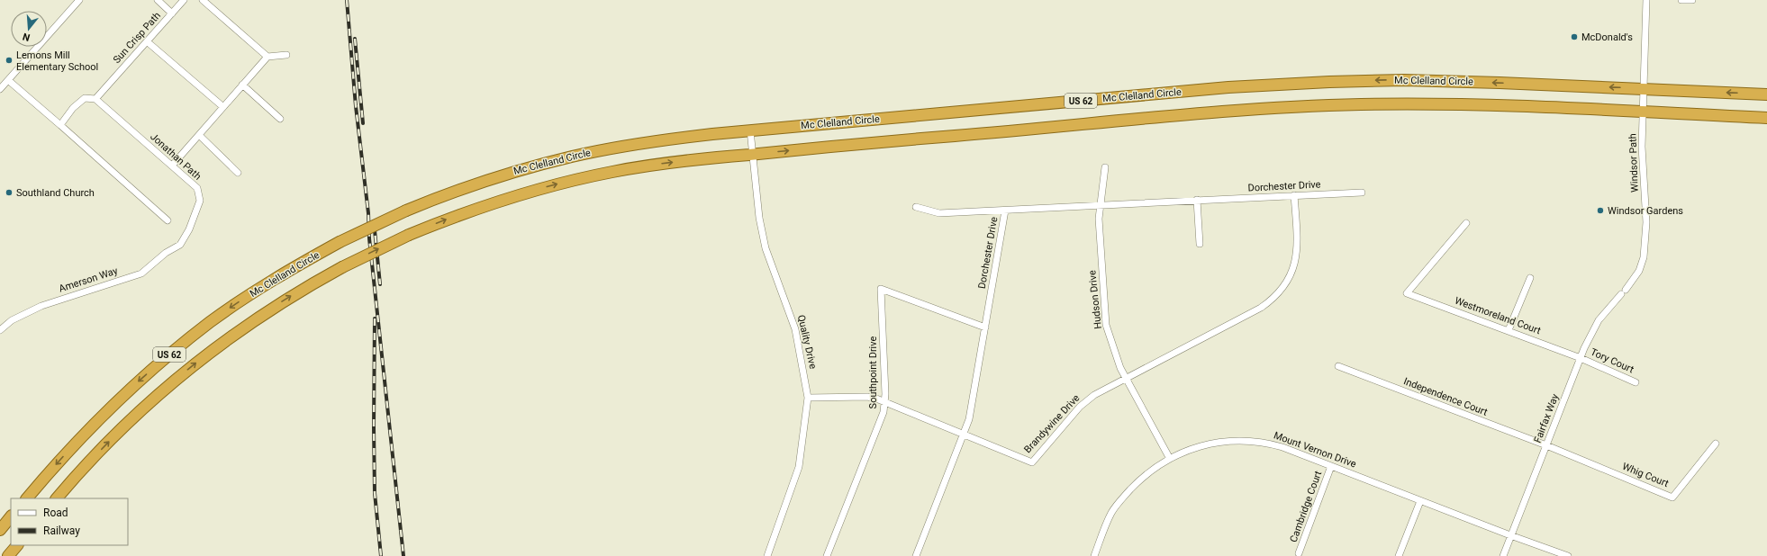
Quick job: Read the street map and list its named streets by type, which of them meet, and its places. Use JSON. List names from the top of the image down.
{
  "streets": {
    "highway": ["Mc Clelland Circle", "US 62"],
    "street": [
      "Sun Crisp Path",
      "Jonathan Path",
      "Windsor Path",
      "Dorchester Drive",
      "Amerson Way",
      "Hudson Drive",
      "Westmoreland Court",
      "Quality Drive",
      "Tory Court",
      "Southpoint Drive",
      "Independence Court",
      "Fairfax Way",
      "Brandywine Drive",
      "Mount Vernon Drive",
      "Whig Court",
      "Cambridge Court"
    ]
  },
  "crossings": [
    ["Sun Crisp Path", "Jonathan Path"],
    ["Mc Clelland Circle", "Windsor Path"],
    ["Mc Clelland Circle", "Quality Drive"],
    ["US 62", "Windsor Path"],
    ["US 62", "Quality Drive"],
    ["Jonathan Path", "Amerson Way"],
    ["Windsor Path", "Fairfax Way"],
    ["Dorchester Drive", "Hudson Drive"],
    ["Dorchester Drive", "Southpoint Drive"],
    ["Dorchester Drive", "Brandywine Drive"],
    ["Hudson Drive", "Brandywine Drive"],
    ["Hudson Drive", "Mount Vernon Drive"],
    ["Westmoreland Court", "Tory Court"],
    ["Westmoreland Court", "Fairfax Way"],
    ["Quality Drive", "Brandywine Drive"],
    ["Tory Court", "Fairfax Way"],
    ["Southpoint Drive", "Brandywine Drive"],
    ["Independence Court", "Fairfax Way"],
    ["Independence Court", "Whig Court"],
    ["Fairfax Way", "Mount Vernon Drive"],
    ["Fairfax Way", "Whig Court"],
    ["Mount Vernon Drive", "Cambridge Court"]
  ],
  "places": [
    "McDonald's",
    "Lemons Mill Elementary School",
    "Southland Church",
    "Windsor Gardens"
  ],
  "legend": ["Road", "Railway"],
  "north": "bottom"
}
